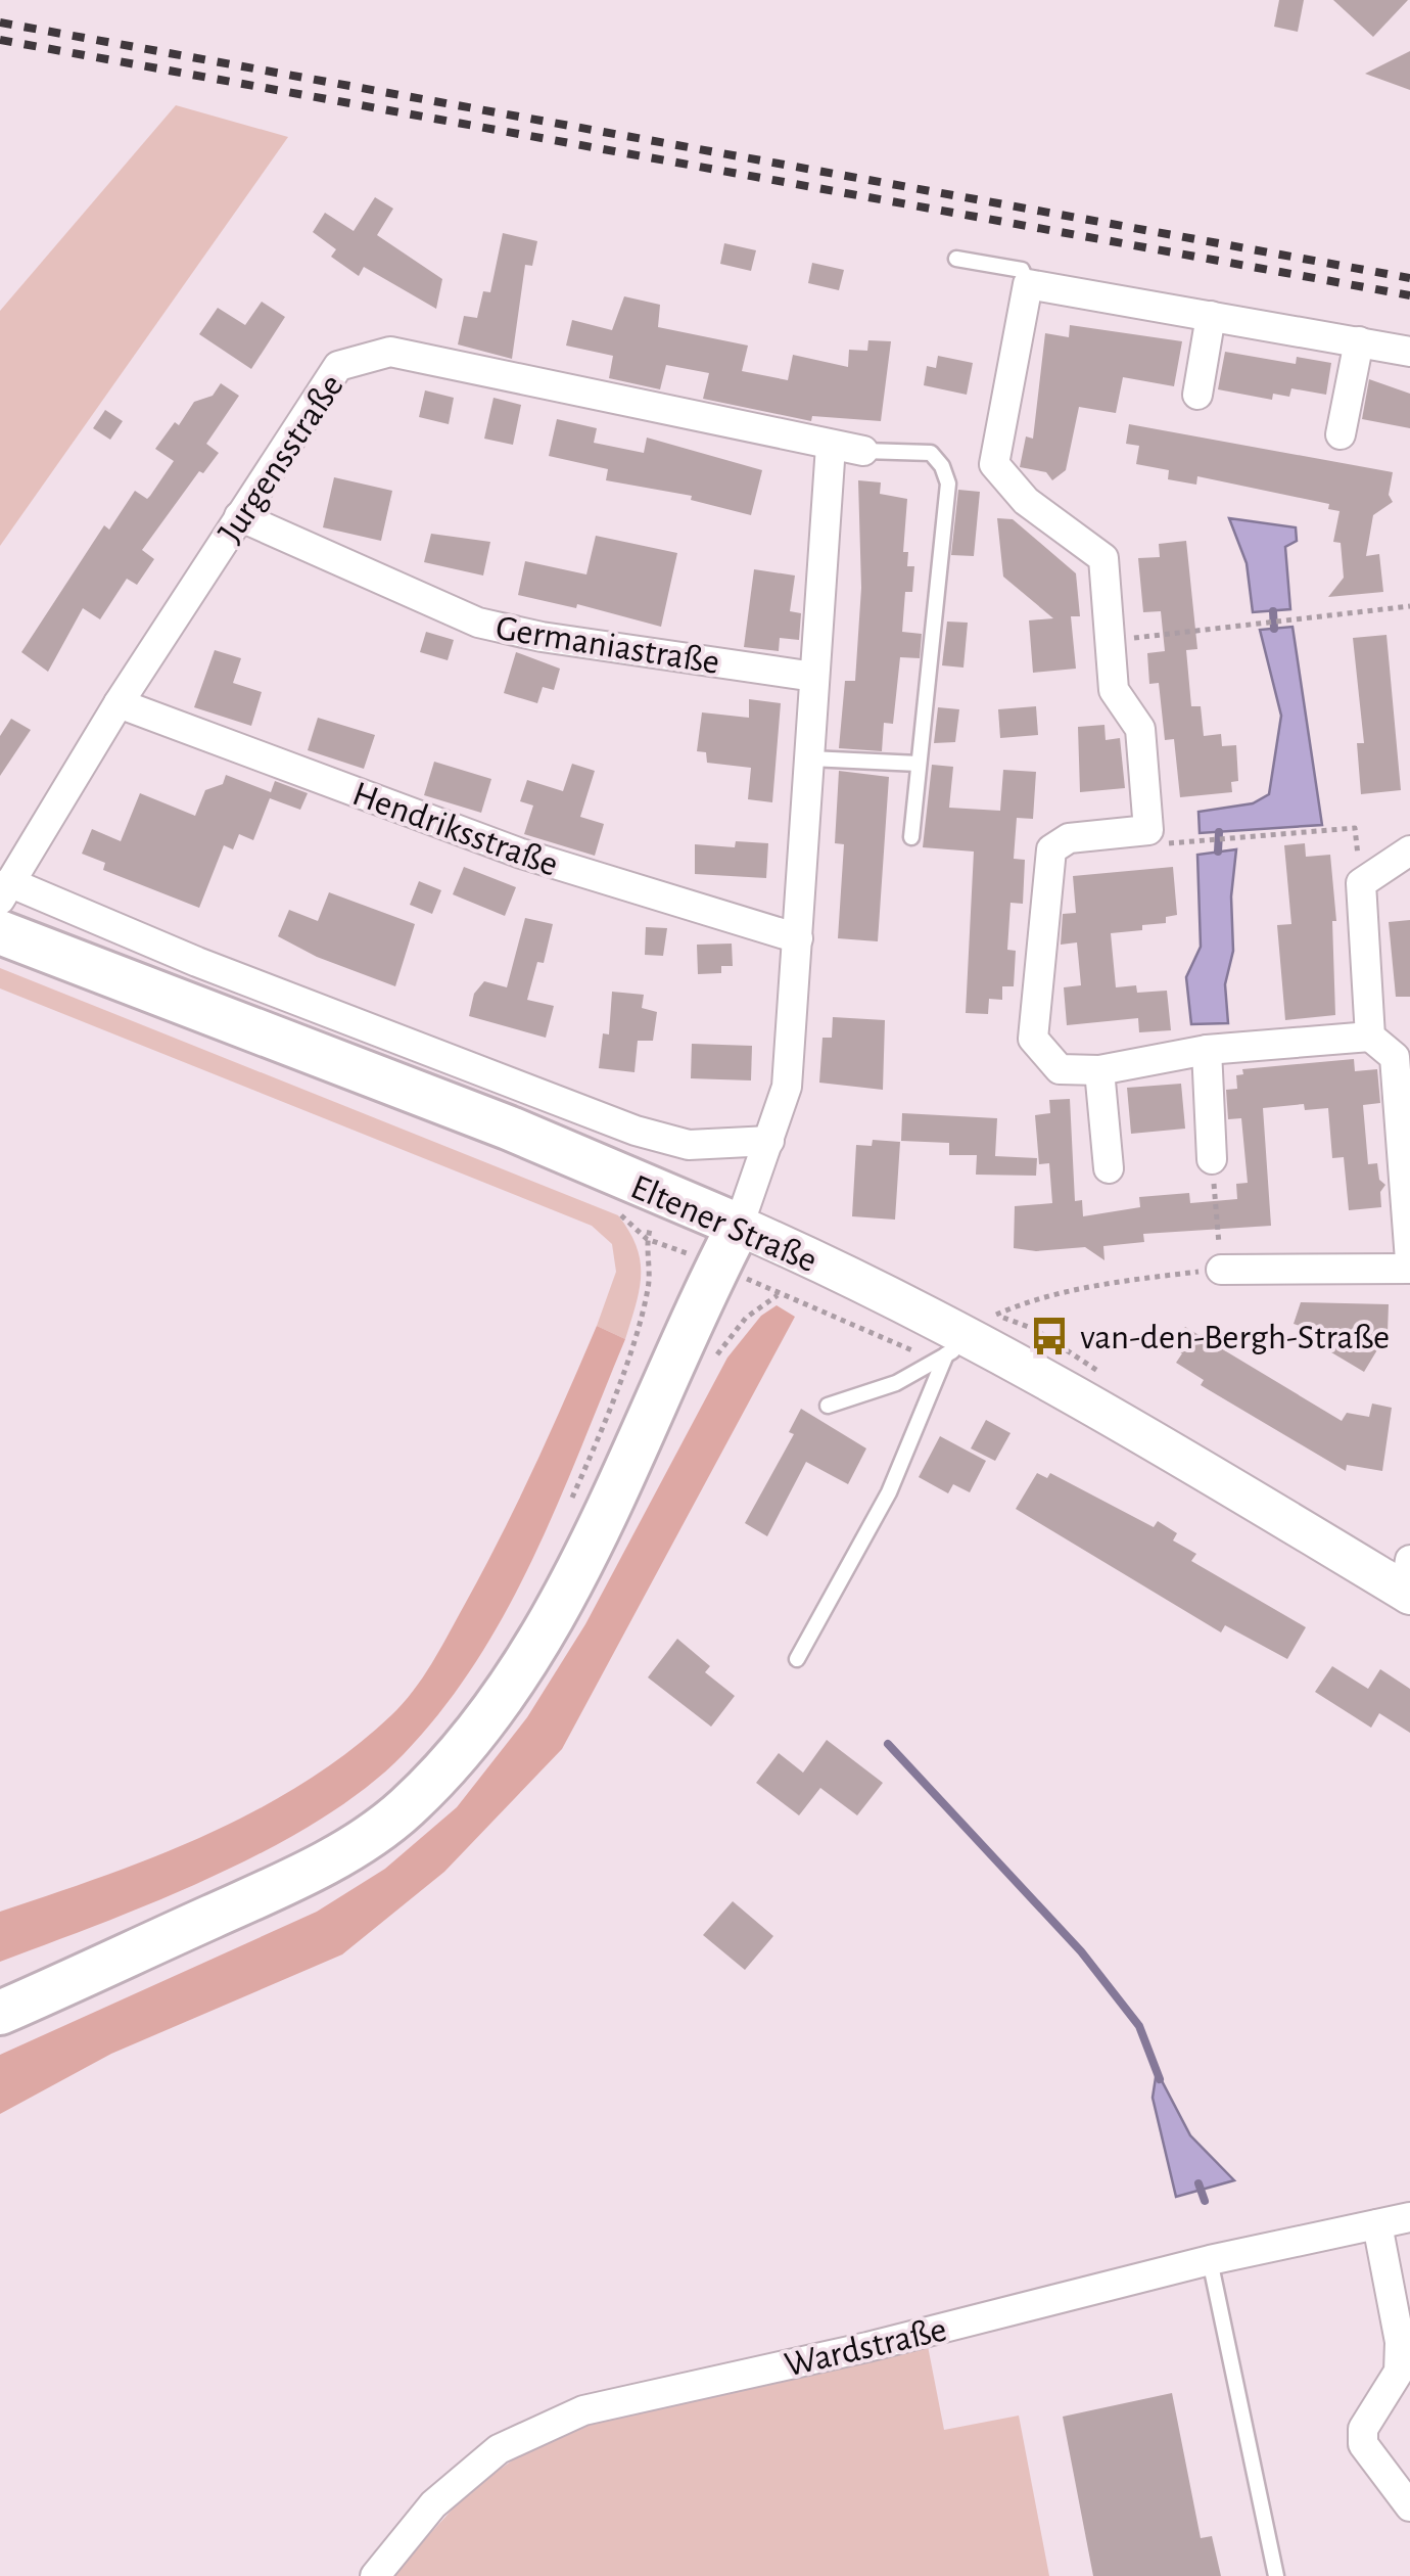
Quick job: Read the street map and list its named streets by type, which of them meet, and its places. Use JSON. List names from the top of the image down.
{
  "streets": {
    "main road": ["Eltener Straße"],
    "street": [
      "Jurgensstraße",
      "Germaniastraße",
      "Hendriksstraße",
      "Wardstraße"
    ]
  },
  "crossings": [
    ["Jurgensstraße", "Germaniastraße"],
    ["Jurgensstraße", "Hendriksstraße"],
    ["Jurgensstraße", "Eltener Straße"]
  ],
  "places": {
    "bus stop": ["van-den-Bergh-Straße"]
  }
}
